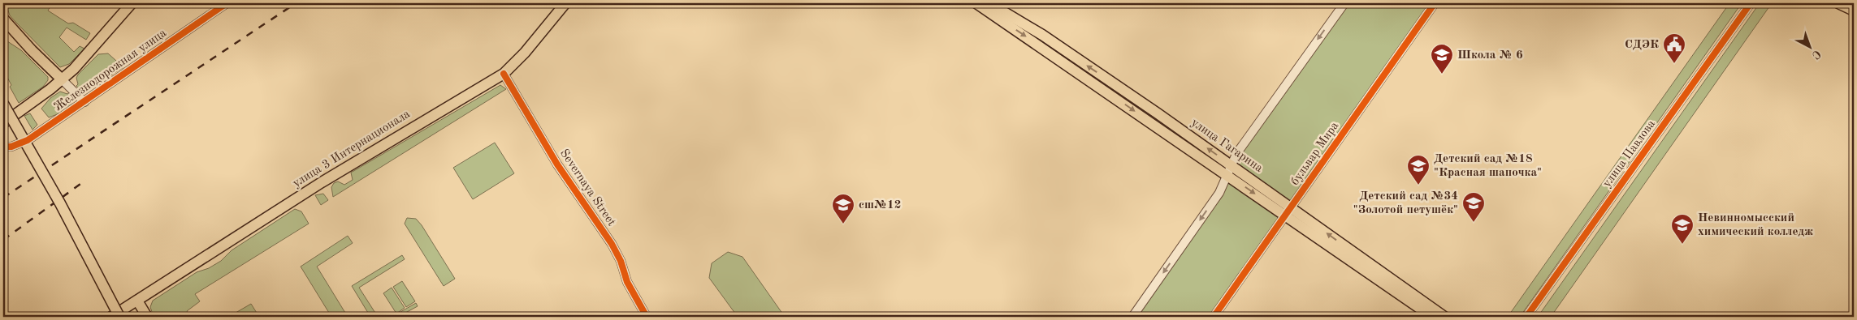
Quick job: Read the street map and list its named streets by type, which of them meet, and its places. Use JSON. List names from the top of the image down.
{
  "streets": {
    "main road": ["улица Гагарина", "улица 3 Интернационала"],
    "street": [
      "Железнодорожная улица",
      "бульвар Мира",
      "улица Павлова",
      "Severnaya Street"
    ]
  },
  "crossings": [
    ["улица Гагарина", "бульвар Мира"],
    ["улица 3 Интернационала", "Severnaya Street"]
  ],
  "places": {
    "public building": ["СДЭК"],
    "school or university": [
      "Школа № 6",
      "Детский сад №18 \"Красная шапочка\"",
      "Детский сад №34 \"Золотой петушёк\"",
      "сш№12",
      "Невинномысский химический колледж"
    ]
  },
  "north": "bottom right"
}
